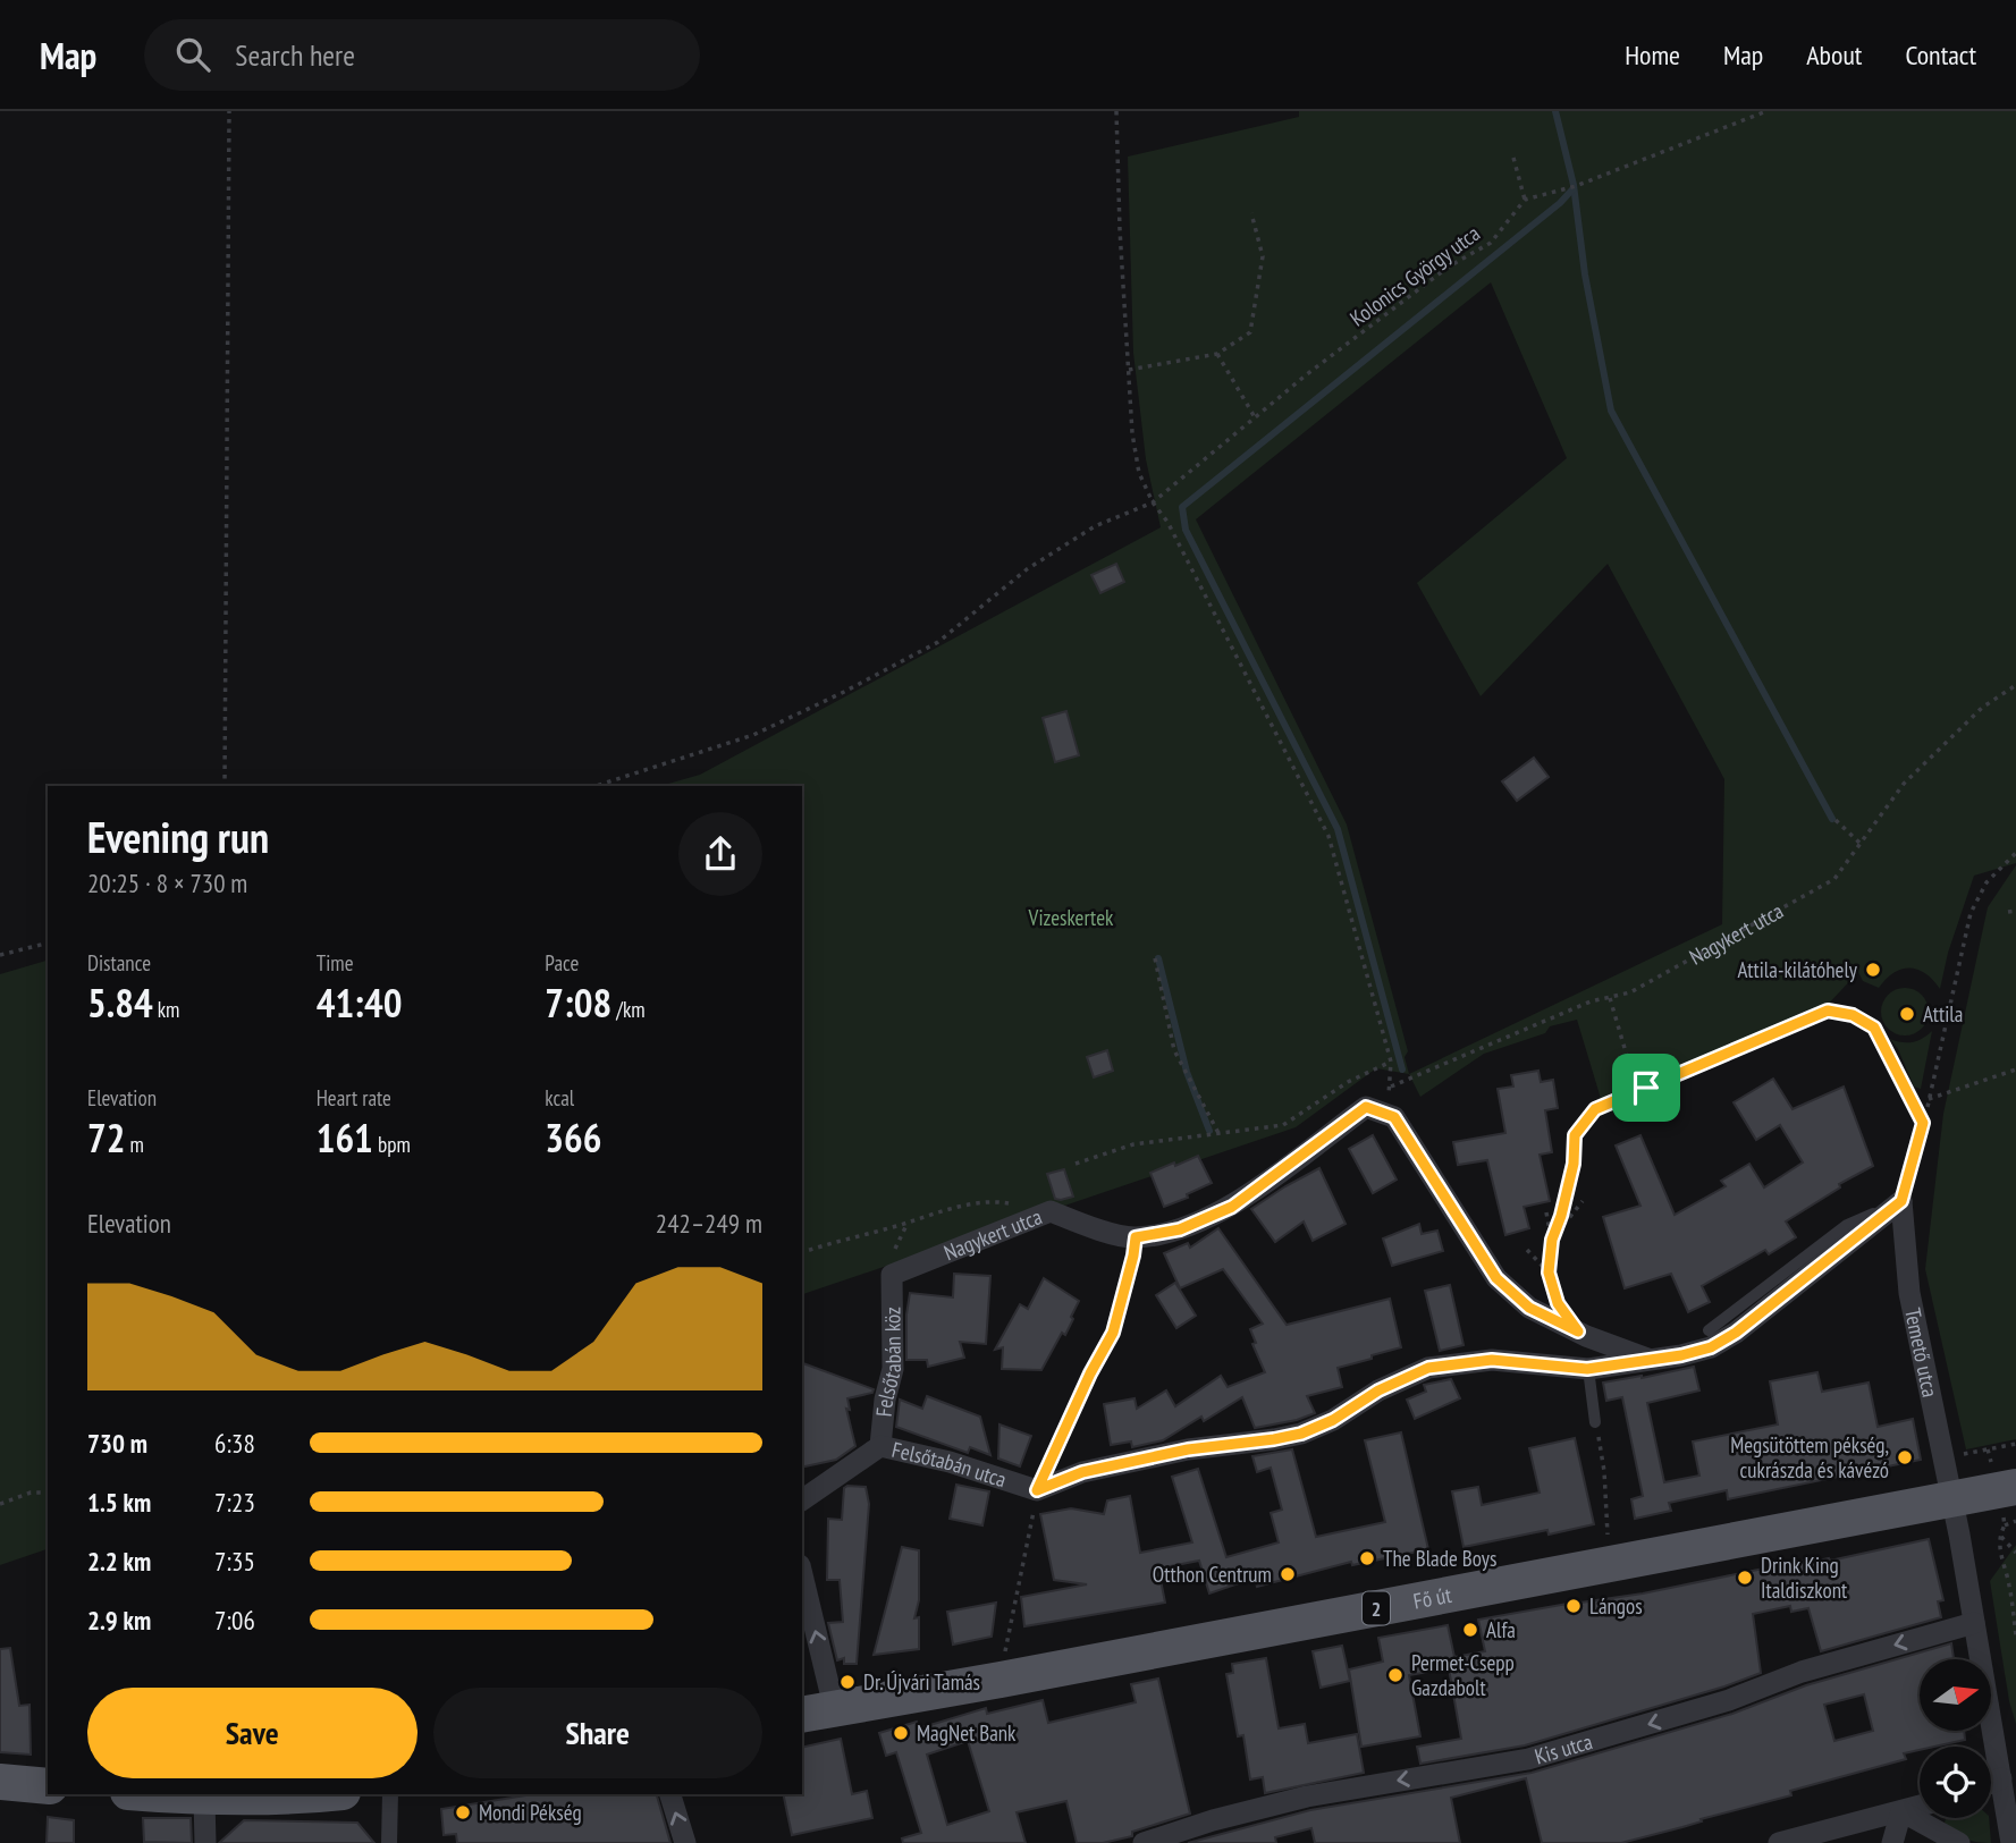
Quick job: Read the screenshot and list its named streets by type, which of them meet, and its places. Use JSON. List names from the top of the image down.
{
  "streets": {
    "main road": ["Fő út", "2"],
    "street": [
      "Nagykert utca",
      "Temető utca",
      "Felsőtabán köz",
      "Felsőtabán utca",
      "Kis utca"
    ],
    "path": ["Kolonics György utca"]
  },
  "crossings": [
    ["Nagykert utca", "Felsőtabán köz"],
    ["Temető utca", "Fő út"],
    ["Temető utca", "Kis utca"],
    ["Felsőtabán köz", "Felsőtabán utca"]
  ],
  "one_way": ["Kis utca"],
  "parks": ["Vizeskertek"],
  "places": [
    "Attila-kilátóhely",
    "Attila",
    "Megsütöttem pékség, cukrászda és kávézó",
    "The Blade Boys",
    "Otthon Centrum",
    "Drink King Italdiszkont",
    "Lángos",
    "Alfa",
    "Permet-Csepp Gazdabolt",
    "Dr. Újvári Tamás",
    "MagNet Bank",
    "Mondi Pékség"
  ],
  "north": "right",
  "page": {
    "header": "Map",
    "search": "Search here",
    "nav": [
      "Home",
      "Map",
      "About",
      "Contact"
    ],
    "heading": ["Evening run", "20:25 · 8 × 730 m"],
    "stats": [
      ["Distance", "5.84 km"],
      ["Time", "41:40"],
      ["Pace", "7:08 /km"],
      ["Elevation", "72 m"],
      ["Heart rate", "161 bpm"],
      ["kcal", "366"]
    ],
    "chart": ["Elevation", "242–249 m"],
    "list": [
      {
        "name": "730 m",
        "note": "6:38"
      },
      {
        "name": "1.5 km",
        "note": "7:23"
      },
      {
        "name": "2.2 km",
        "note": "7:35"
      },
      {
        "name": "2.9 km",
        "note": "7:06"
      }
    ],
    "buttons": ["Save", "Share"]
  }
}
